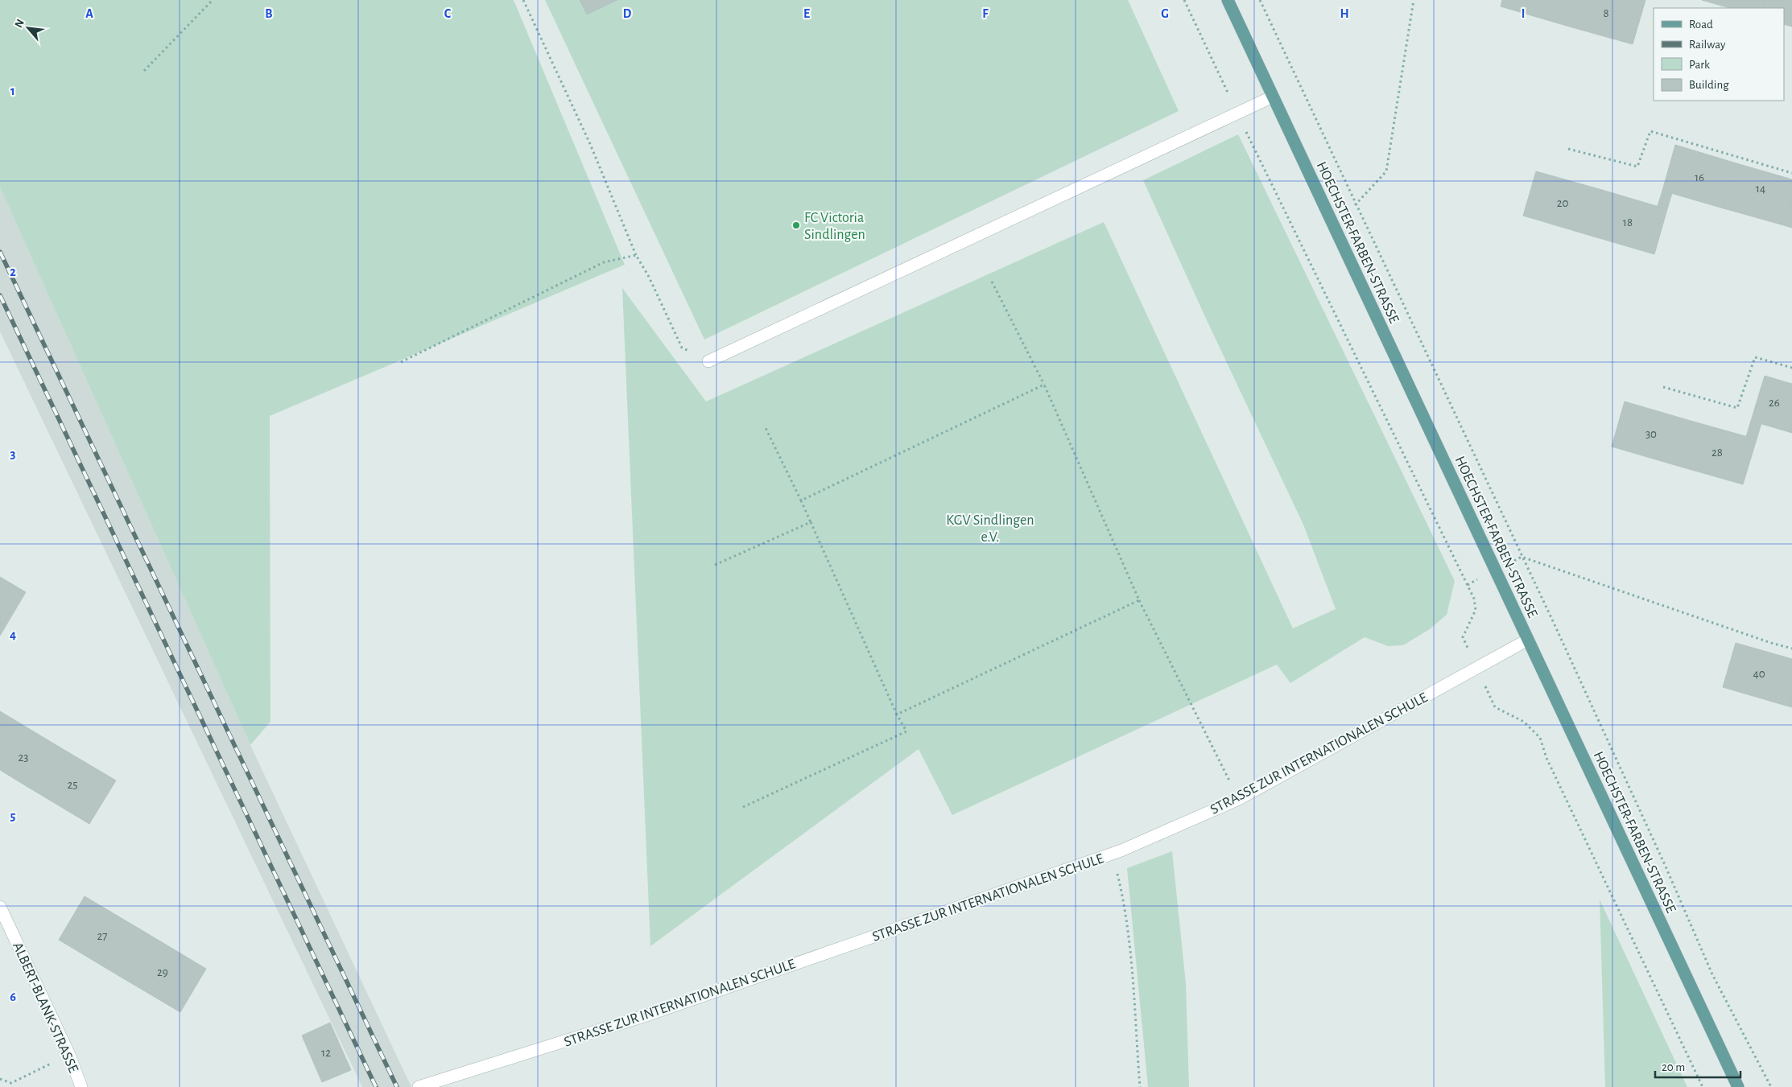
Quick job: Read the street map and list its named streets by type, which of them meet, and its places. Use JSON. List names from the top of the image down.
{
  "streets": {
    "main road": ["HOECHSTER-FARBEN-STRASSE"],
    "street": ["STRASSE ZUR INTERNATIONALEN SCHULE", "ALBERT-BLANK-STRASSE"]
  },
  "crossings": [
    ["HOECHSTER-FARBEN-STRASSE", "STRASSE ZUR INTERNATIONALEN SCHULE"]
  ],
  "parks": ["KGV Sindlingen e.V."],
  "places": ["FC Victoria Sindlingen"],
  "house_numbers": [
    "8",
    "16",
    "14",
    "20",
    "18",
    "26",
    "30",
    "28",
    "40",
    "23",
    "25",
    "27",
    "29",
    "12"
  ],
  "legend": [
    "Road",
    "Railway",
    "Park",
    "Building"
  ],
  "scale_bar": "20 m",
  "north": "top left",
  "grid": {
    "columns": [
      "A",
      "B",
      "C",
      "D",
      "E",
      "F",
      "G",
      "H",
      "I"
    ],
    "rows": [
      "1",
      "2",
      "3",
      "4",
      "5",
      "6"
    ]
  }
}
